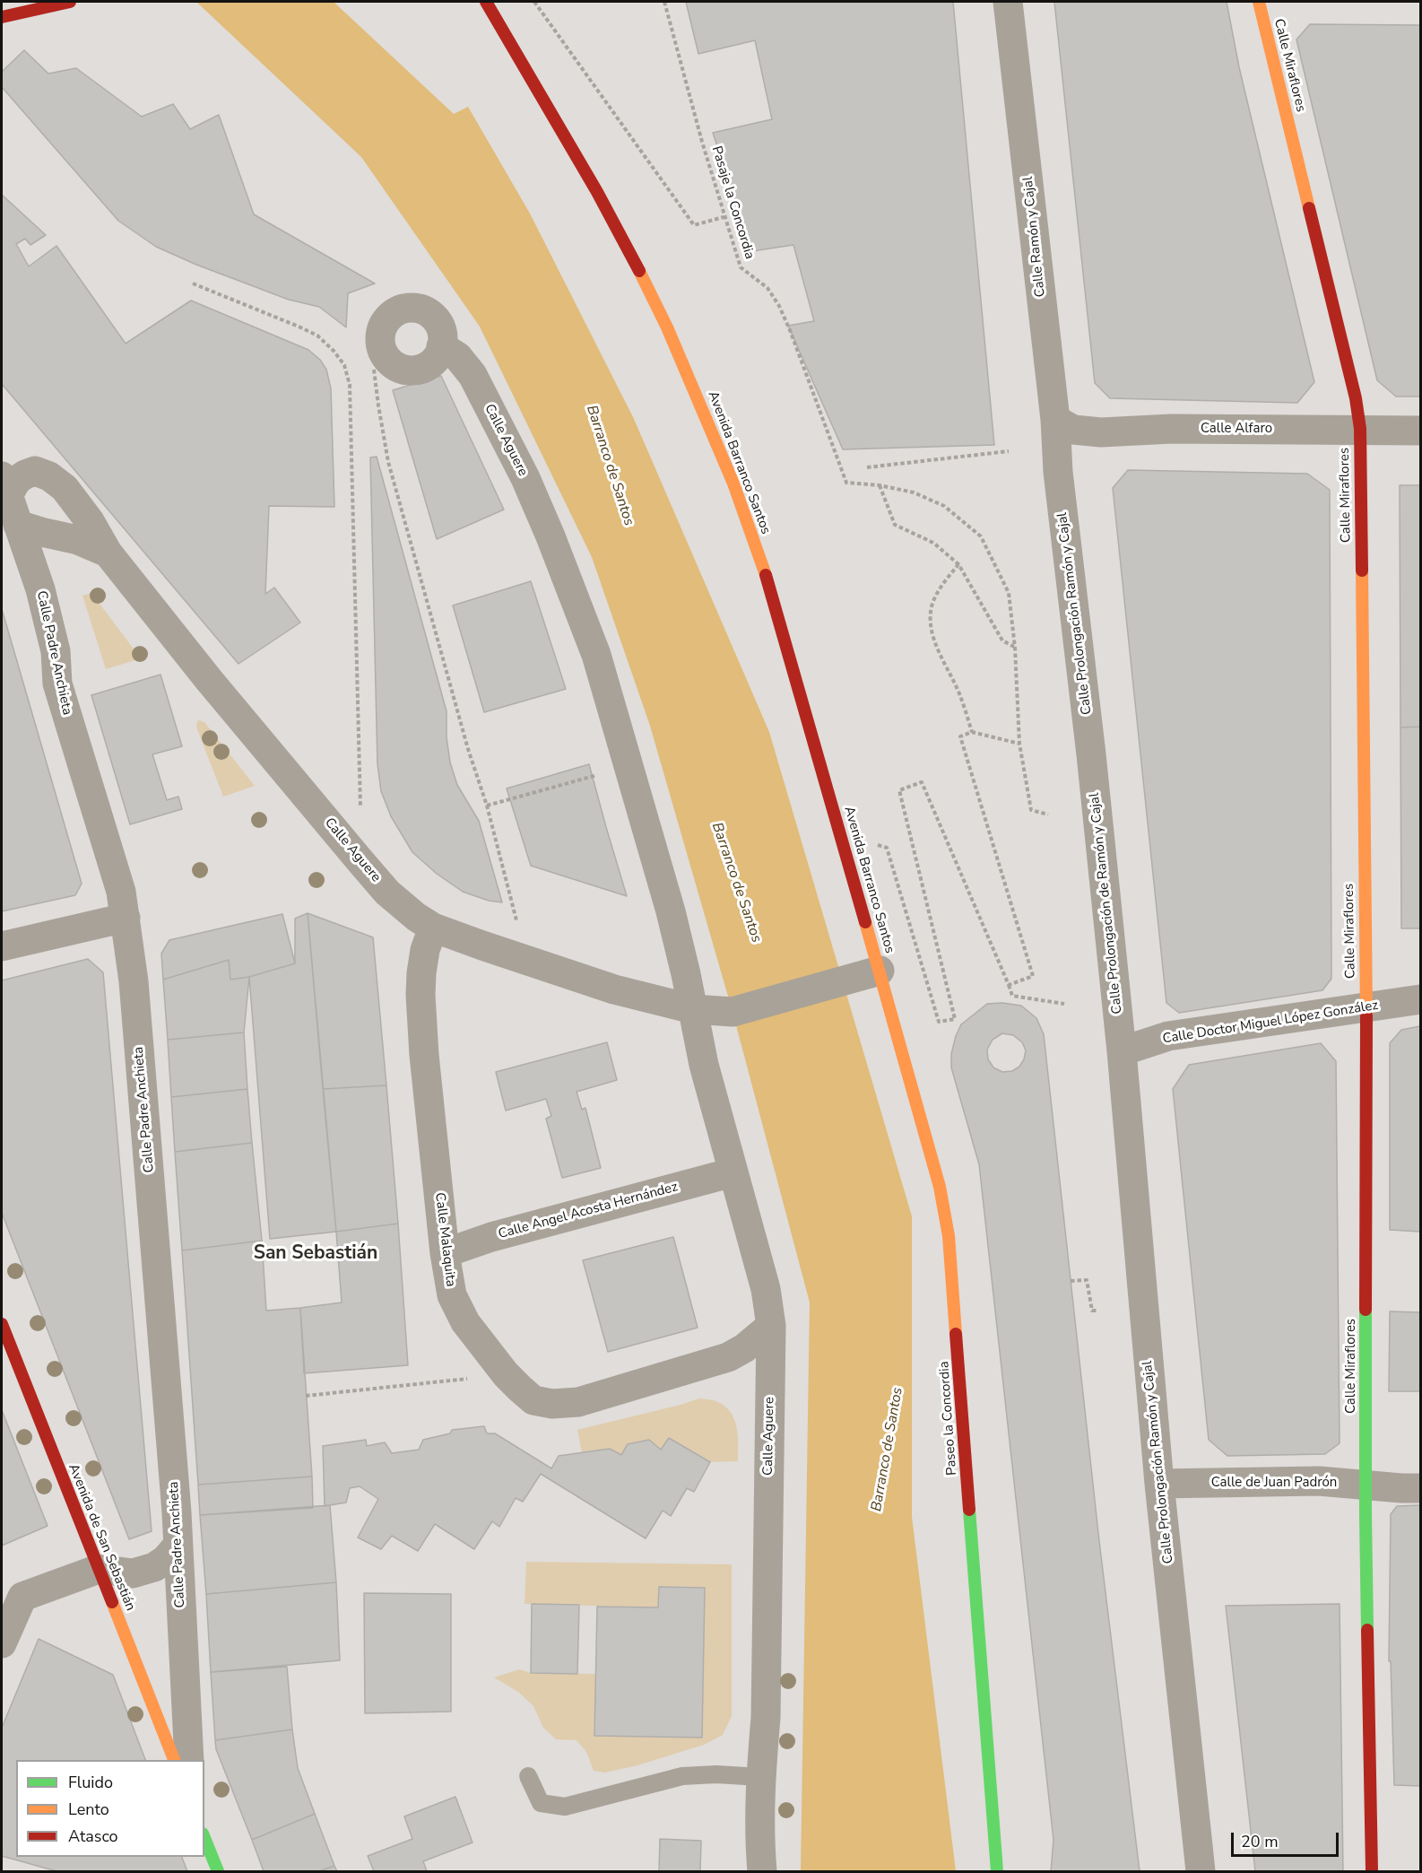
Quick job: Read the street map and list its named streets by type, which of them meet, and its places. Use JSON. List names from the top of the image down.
{
  "streets": {
    "street": [
      "Calle Miraflores",
      "Calle Ramón y Cajal",
      "Calle Alfaro",
      "Calle Aguere",
      "Avenida Barranco Santos",
      "Calle Prolongación Ramón y Cajal",
      "Calle Padre Anchieta",
      "Calle Prolongación de Ramón y Cajal",
      "Calle Doctor Miguel López González",
      "Calle Angel Acosta Hernández",
      "Calle Malaquita",
      "Paseo la Concordia",
      "Calle de Juan Padrón",
      "Avenida de San Sebastián"
    ],
    "path": ["Pasaje la Concordia"]
  },
  "crossings": [
    ["Calle Miraflores", "Calle Alfaro"],
    ["Calle Miraflores", "Calle Doctor Miguel López González"],
    ["Calle Miraflores", "Calle de Juan Padrón"],
    ["Calle Ramón y Cajal", "Calle Alfaro"],
    ["Calle Ramón y Cajal", "Calle Prolongación Ramón y Cajal"],
    ["Calle Aguere", "Calle Padre Anchieta"],
    ["Calle Aguere", "Calle Angel Acosta Hernández"],
    ["Calle Aguere", "Calle Malaquita"],
    ["Avenida Barranco Santos", "Paseo la Concordia"],
    ["Calle Prolongación Ramón y Cajal", "Calle Prolongación de Ramón y Cajal"],
    ["Calle Prolongación Ramón y Cajal", "Calle Doctor Miguel López González"],
    ["Calle Prolongación Ramón y Cajal", "Calle de Juan Padrón"],
    ["Calle Prolongación de Ramón y Cajal", "Calle Doctor Miguel López González"],
    ["Calle Angel Acosta Hernández", "Calle Malaquita"]
  ],
  "districts": ["San Sebastián"],
  "water": ["Barranco de Santos"],
  "legend": ["Fluido", "Lento", "Atasco"],
  "scale_bar": "20 m"
}
